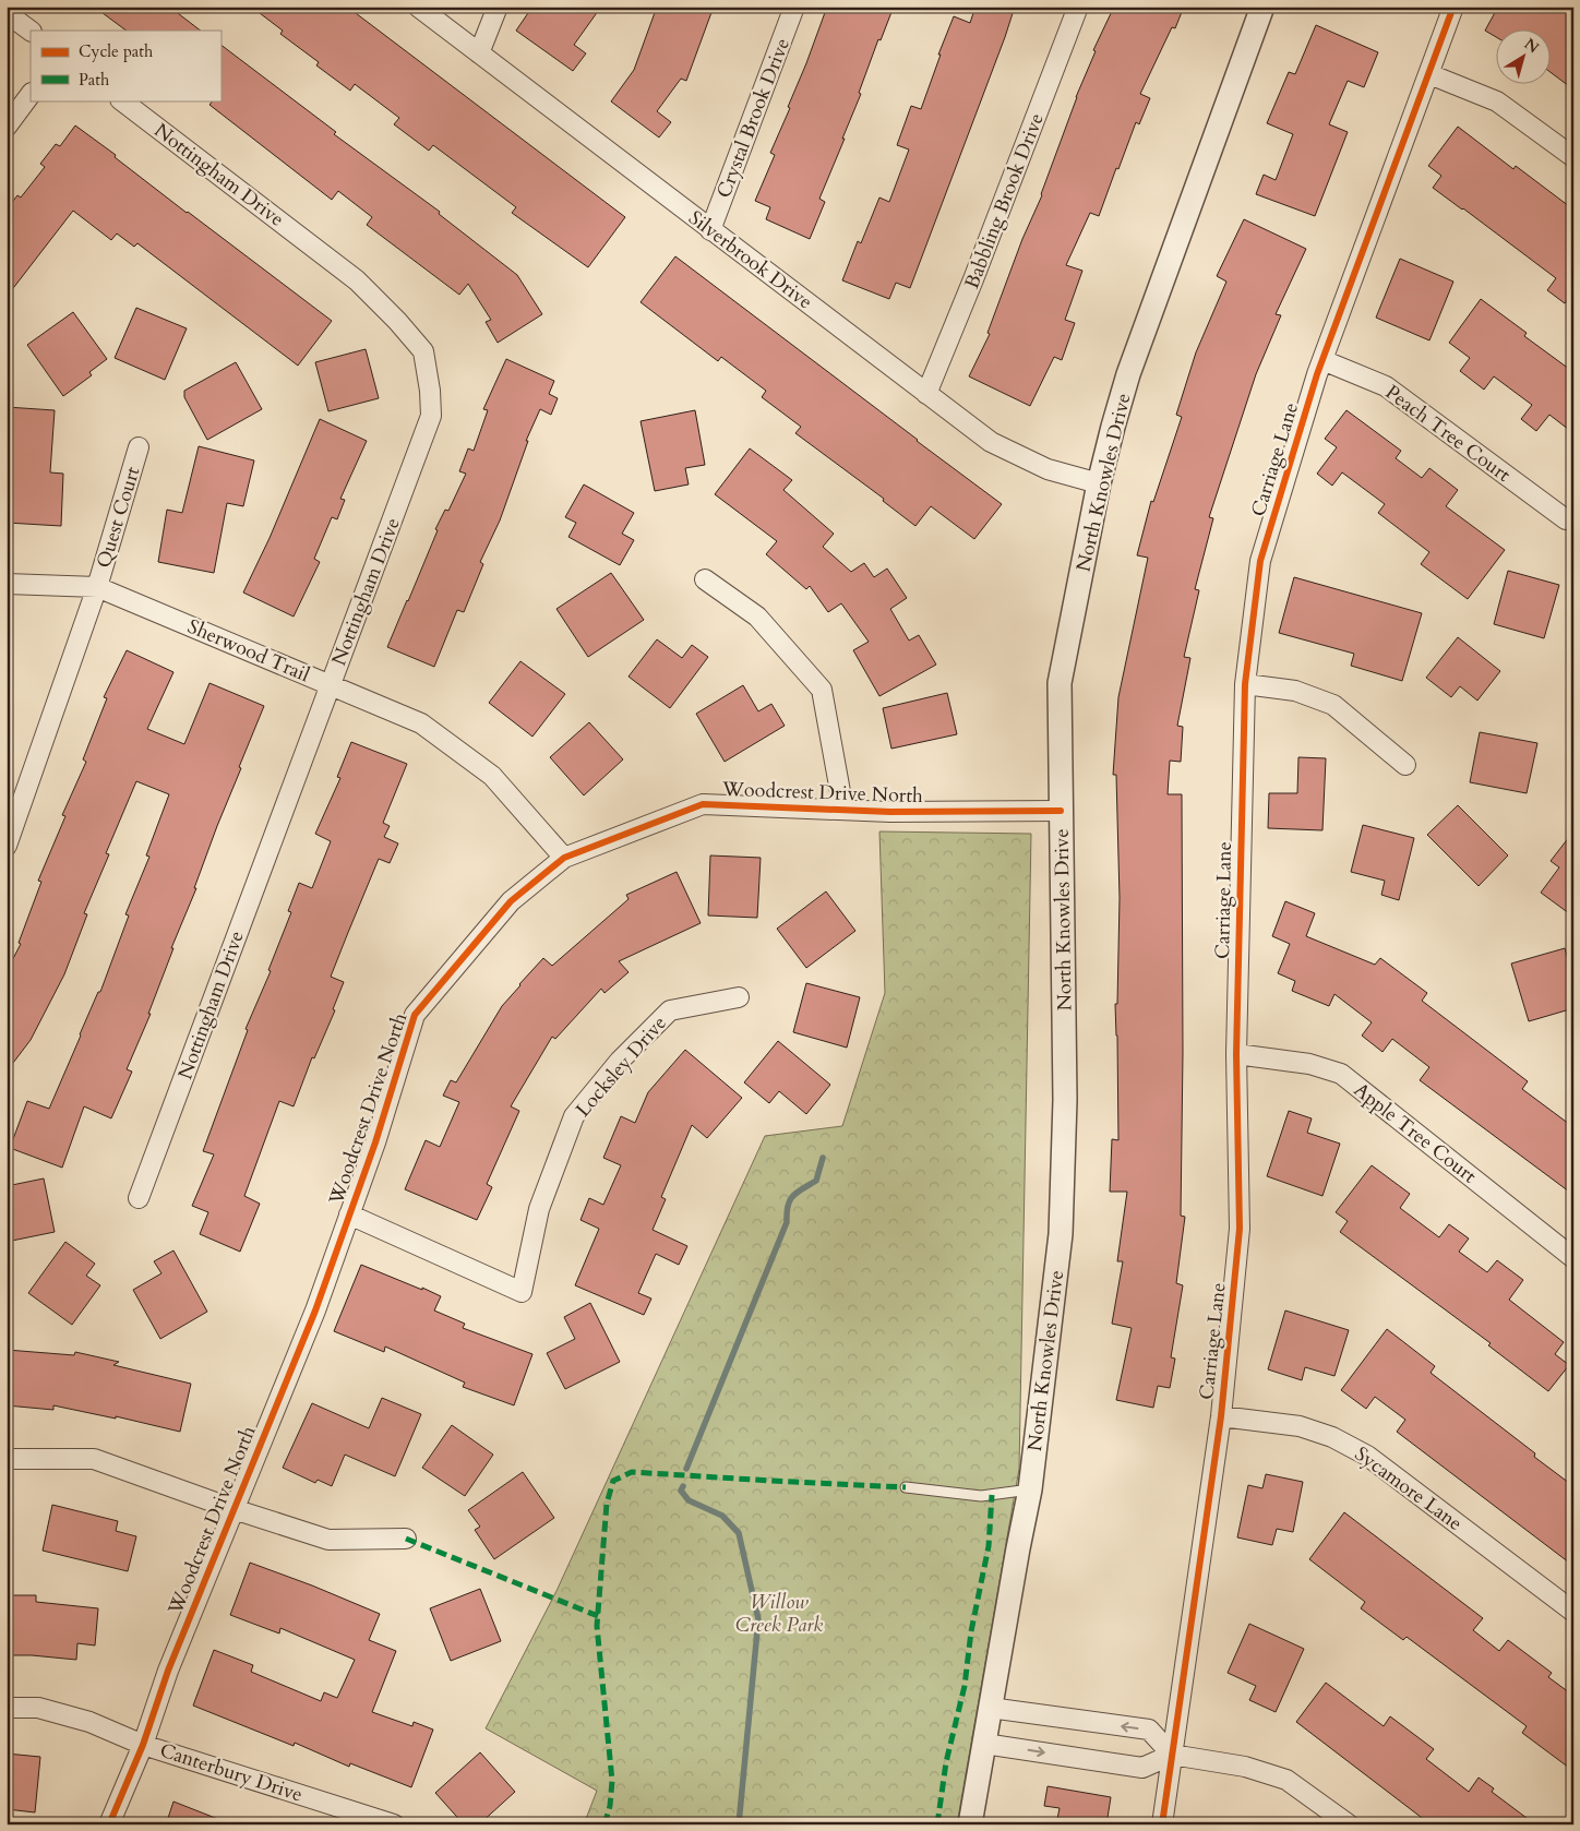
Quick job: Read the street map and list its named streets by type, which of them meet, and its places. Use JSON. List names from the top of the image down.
{
  "streets": {
    "street": [
      "Crystal Brook Drive",
      "Nottingham Drive",
      "Babbling Brook Drive",
      "Silverbrook Drive",
      "Peach Tree Court",
      "Carriage Lane",
      "North Knowles Drive",
      "Quest Court",
      "Sherwood Trail",
      "Woodcrest Drive North",
      "Locksley Drive",
      "Apple Tree Court",
      "Sycamore Lane",
      "Canterbury Drive"
    ]
  },
  "crossings": [
    ["Crystal Brook Drive", "Silverbrook Drive"],
    ["Nottingham Drive", "Sherwood Trail"],
    ["Babbling Brook Drive", "Silverbrook Drive"],
    ["Silverbrook Drive", "North Knowles Drive"],
    ["Peach Tree Court", "Carriage Lane"],
    ["Carriage Lane", "Apple Tree Court"],
    ["Carriage Lane", "Sycamore Lane"],
    ["North Knowles Drive", "Woodcrest Drive North"],
    ["Quest Court", "Sherwood Trail"],
    ["Sherwood Trail", "Woodcrest Drive North"],
    ["Woodcrest Drive North", "Locksley Drive"],
    ["Woodcrest Drive North", "Canterbury Drive"]
  ],
  "parks": ["Willow Creek Park"],
  "legend": ["Cycle path", "Path"],
  "north": "top right"
}
